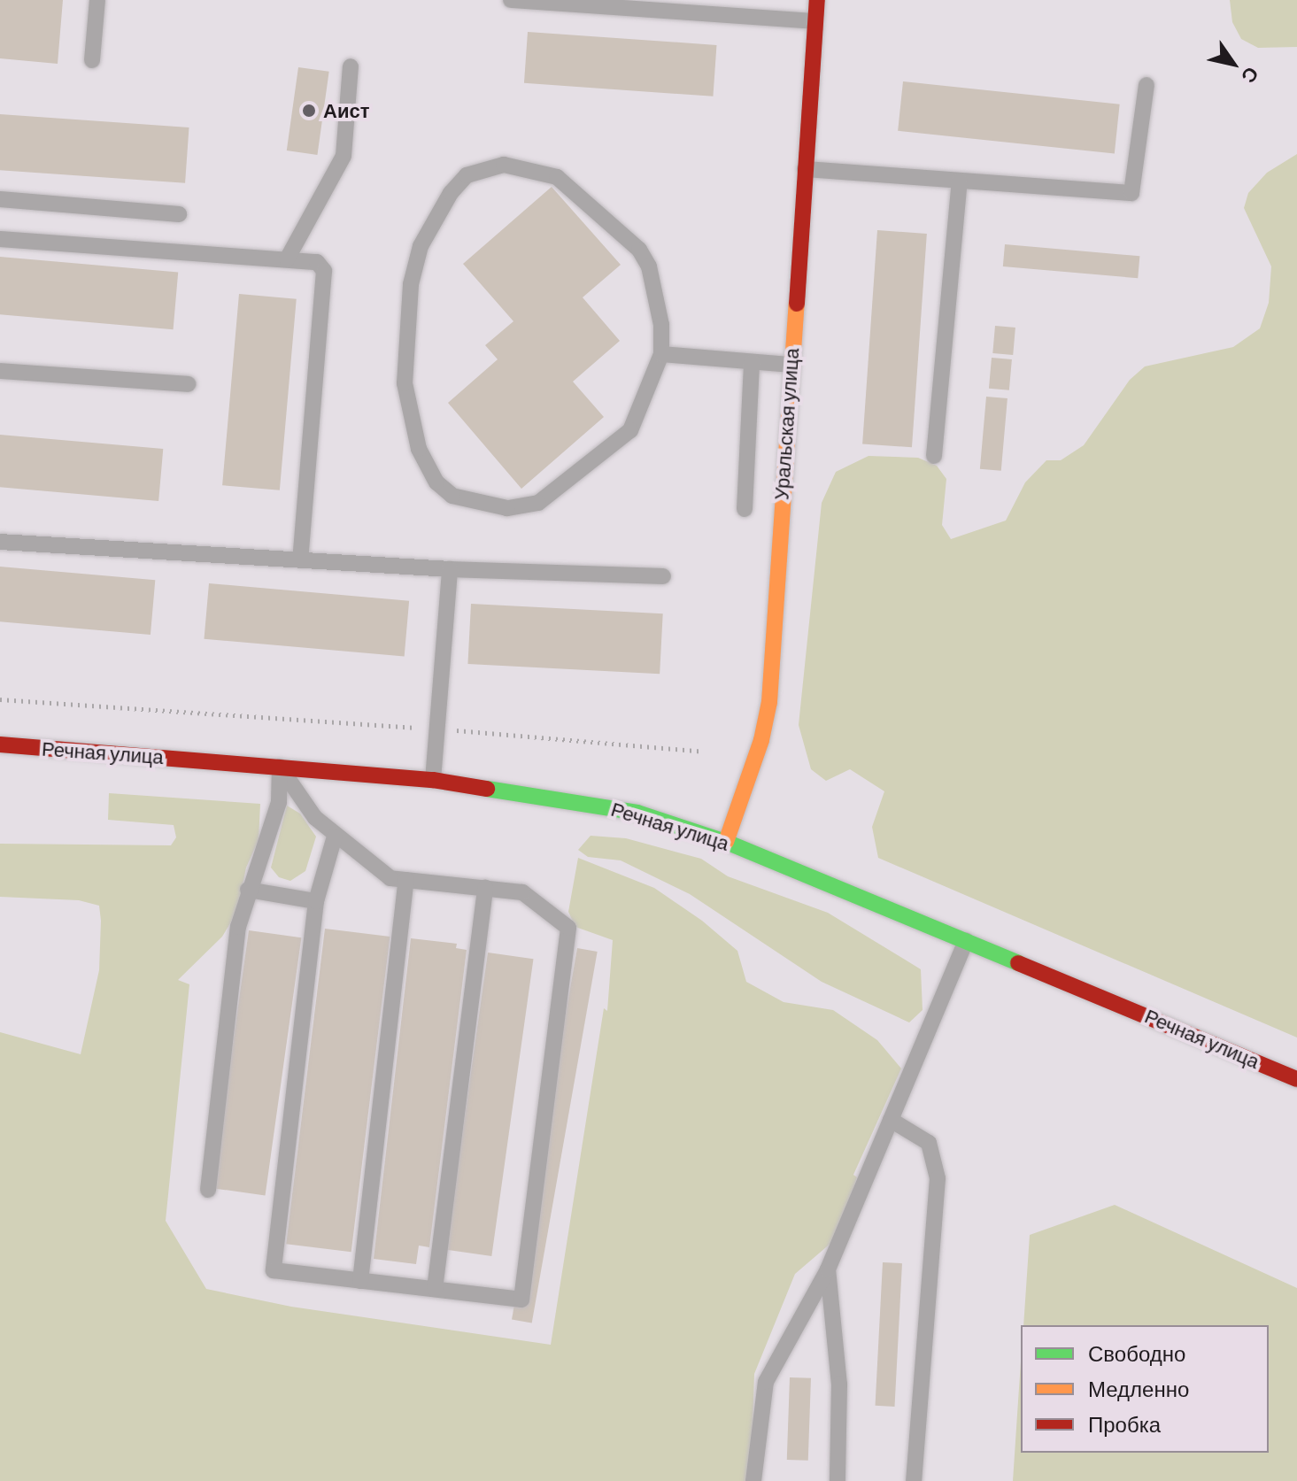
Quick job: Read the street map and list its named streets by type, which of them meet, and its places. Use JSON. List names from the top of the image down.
{
  "streets": {
    "street": ["Уральская улица", "Речная улица"]
  },
  "crossings": [
    ["Уральская улица", "Речная улица"]
  ],
  "places": ["Аист"],
  "legend": ["Свободно", "Медленно", "Пробка"],
  "north": "bottom right"
}
